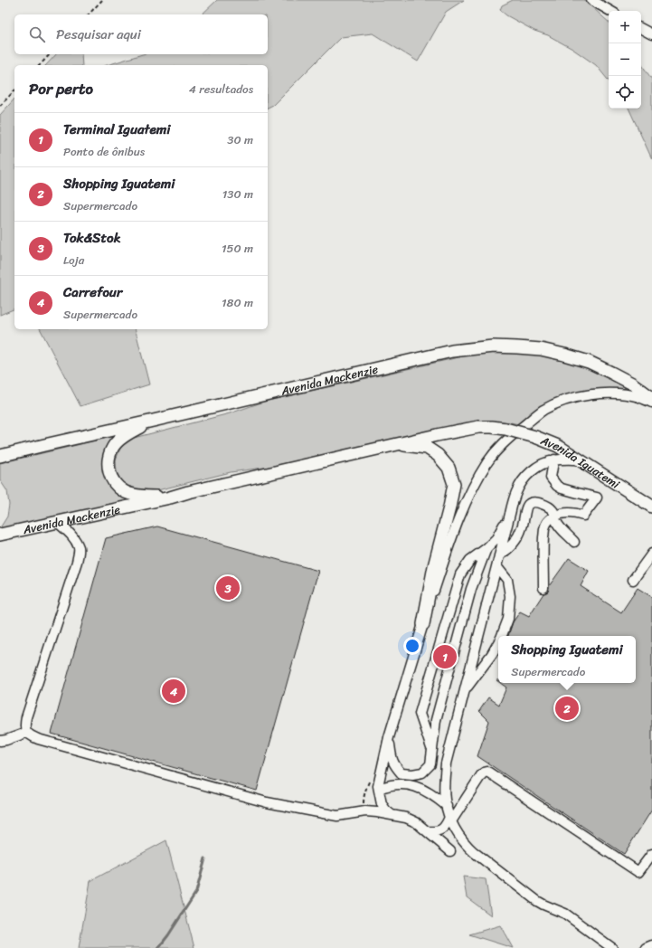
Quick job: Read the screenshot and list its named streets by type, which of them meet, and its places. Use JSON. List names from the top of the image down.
{
  "streets": {
    "main road": ["Avenida Mackenzie", "Avenida Iguatemi"]
  },
  "crossings": [
    ["Avenida Mackenzie", "Avenida Iguatemi"]
  ],
  "page": {
    "map_buttons": ["+", "−"],
    "search": "Pesquisar aqui",
    "heading": ["Por perto", "4 resultados"],
    "list": [
      {
        "mark": "1",
        "name": "Terminal Iguatemi",
        "note": "Ponto de ônibus",
        "value": "30 m"
      },
      {
        "mark": "2",
        "name": "Shopping Iguatemi",
        "note": "Supermercado",
        "value": "130 m"
      },
      {
        "mark": "3",
        "name": "Tok&Stok",
        "note": "Loja",
        "value": "150 m"
      },
      {
        "mark": "4",
        "name": "Carrefour",
        "note": "Supermercado",
        "value": "180 m"
      }
    ],
    "pins": [
      "3",
      "1",
      "4",
      "2"
    ],
    "popup": ["Shopping Iguatemi", "Supermercado"]
  }
}
